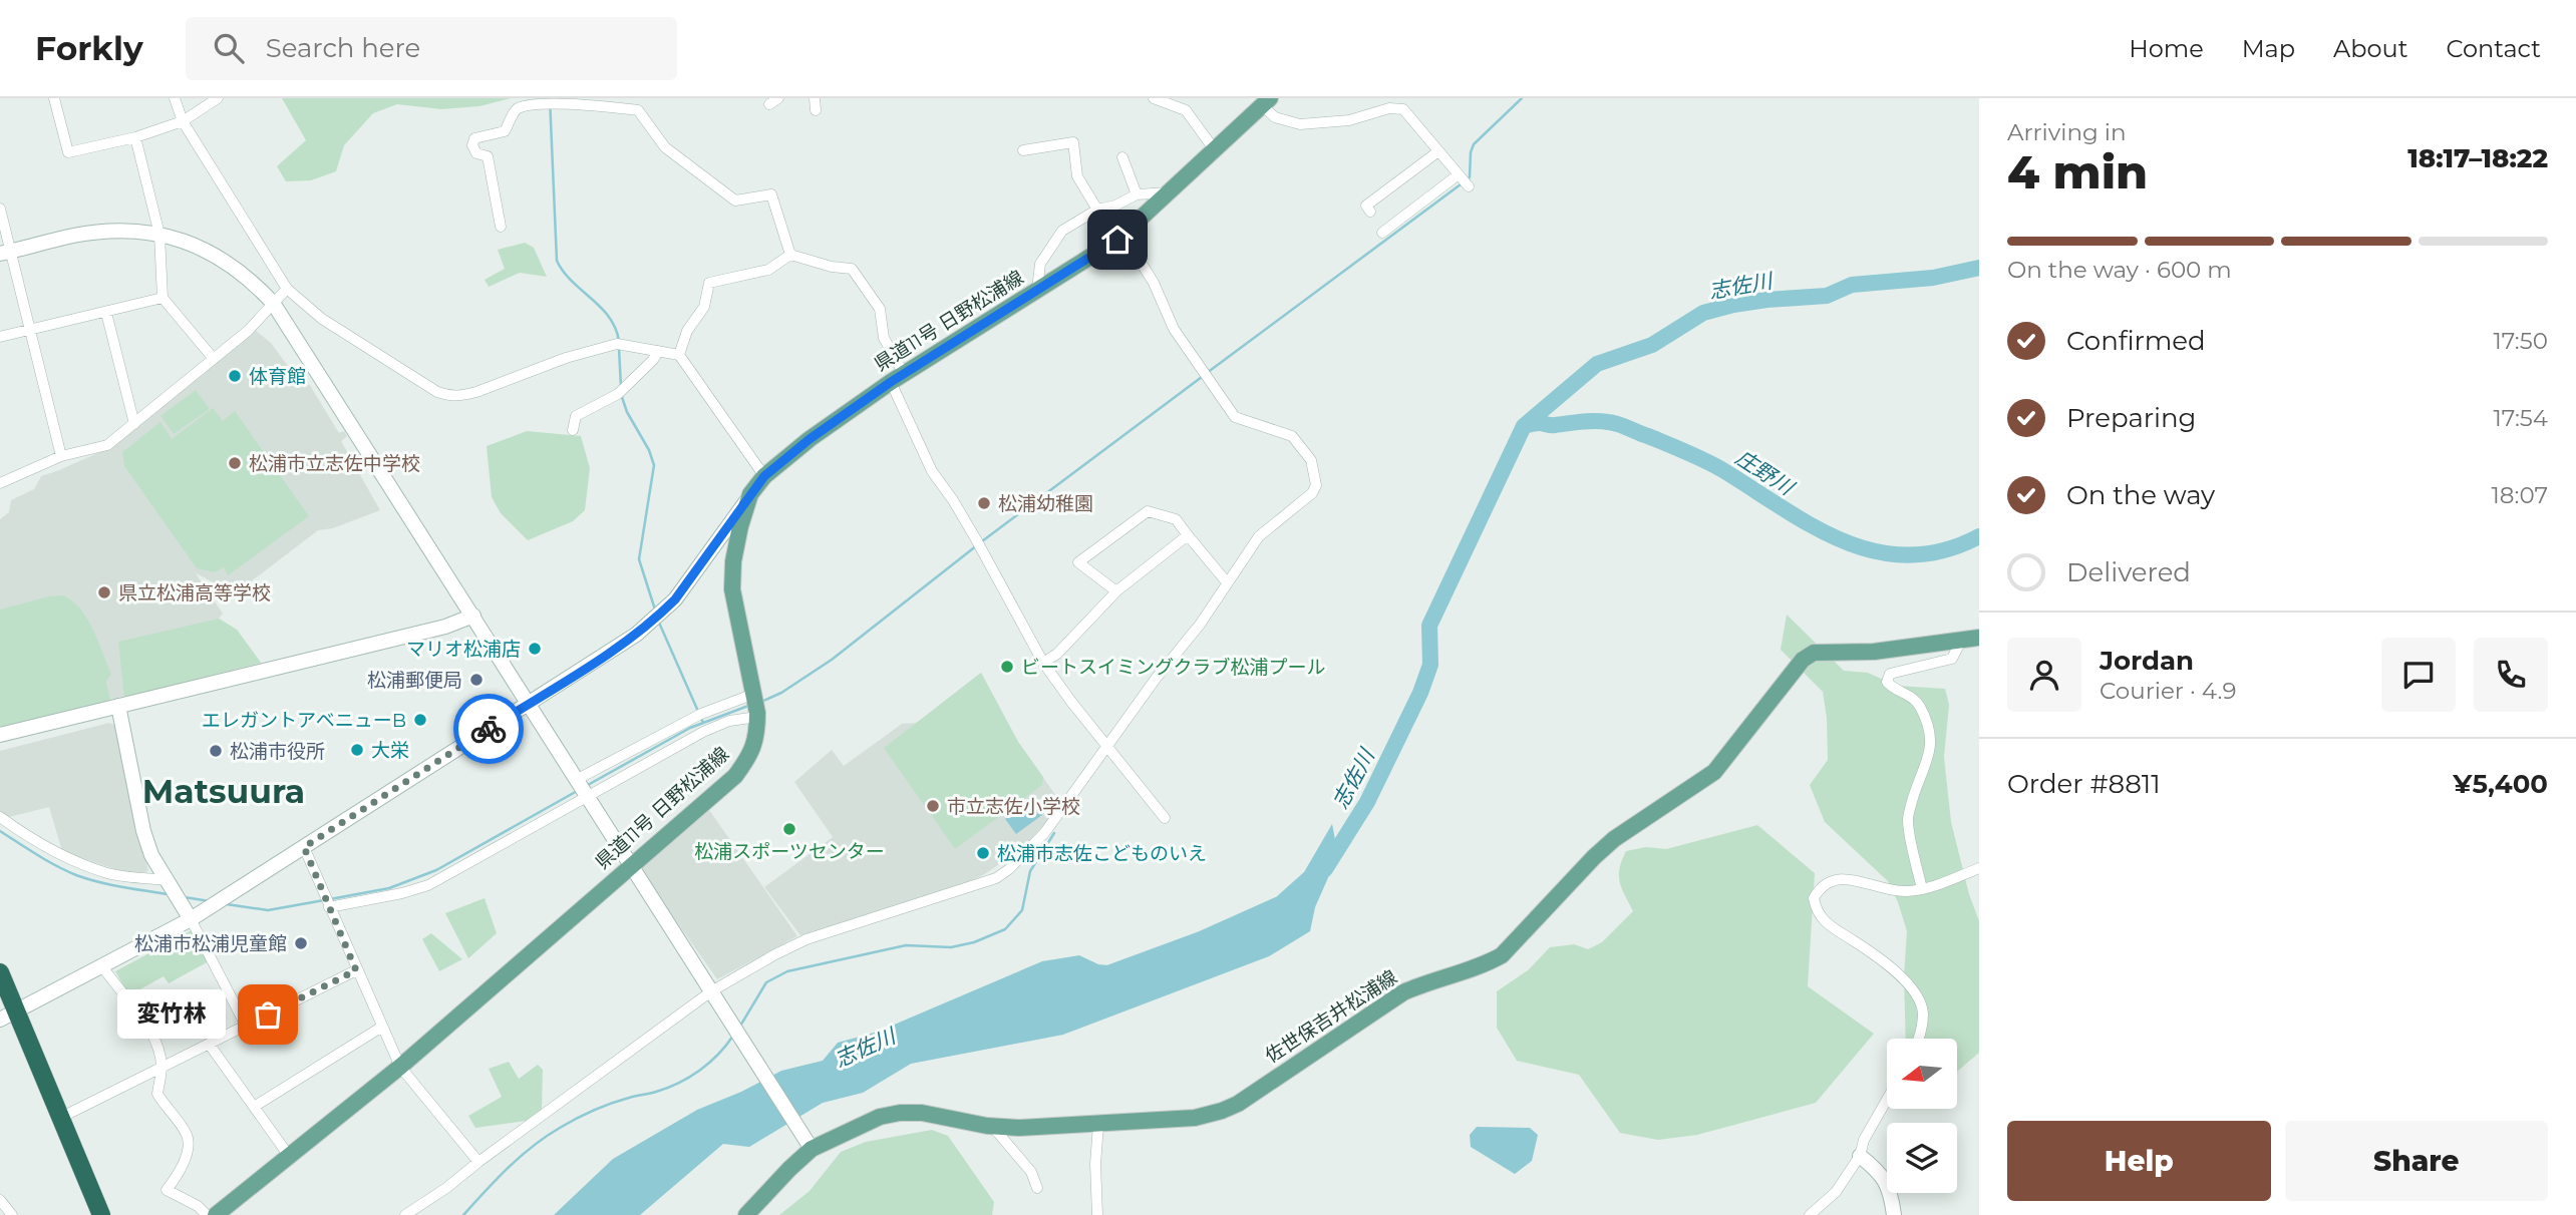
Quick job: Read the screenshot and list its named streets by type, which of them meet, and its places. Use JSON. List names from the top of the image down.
{
  "streets": {
    "main road": ["県道11号 日野松浦線", "佐世保吉井松浦線"]
  },
  "districts": ["Matsuura"],
  "water": ["志佐川", "庄野川"],
  "places": [
    "体育館",
    "松浦市立志佐中学校",
    "松浦幼稚園",
    "県立松浦高等学校",
    "マリオ松浦店",
    "ビートスイミングクラブ松浦プール",
    "松浦郵便局",
    "エレガントアベニューB",
    "大栄",
    "松浦市役所",
    "市立志佐小学校",
    "松浦スポーツセンター",
    "松浦市志佐こどものいえ",
    "松浦市松浦児童館",
    "変竹林"
  ],
  "north": "left",
  "page": {
    "header": "Forkly",
    "search": "Search here",
    "nav": [
      "Home",
      "Map",
      "About",
      "Contact"
    ],
    "heading": ["4 min", "Arriving in", "18:17–18:22"],
    "panel": [
      "Jordan",
      "Courier · 4.9",
      "Order #8811",
      "¥5,400"
    ],
    "bar": "On the way · 600 m",
    "list": [
      ["Confirmed", "17:50"],
      ["Preparing", "17:54"],
      ["On the way", "18:07"],
      "Delivered"
    ],
    "bubble": "変竹林",
    "buttons": ["Help", "Share"]
  }
}
